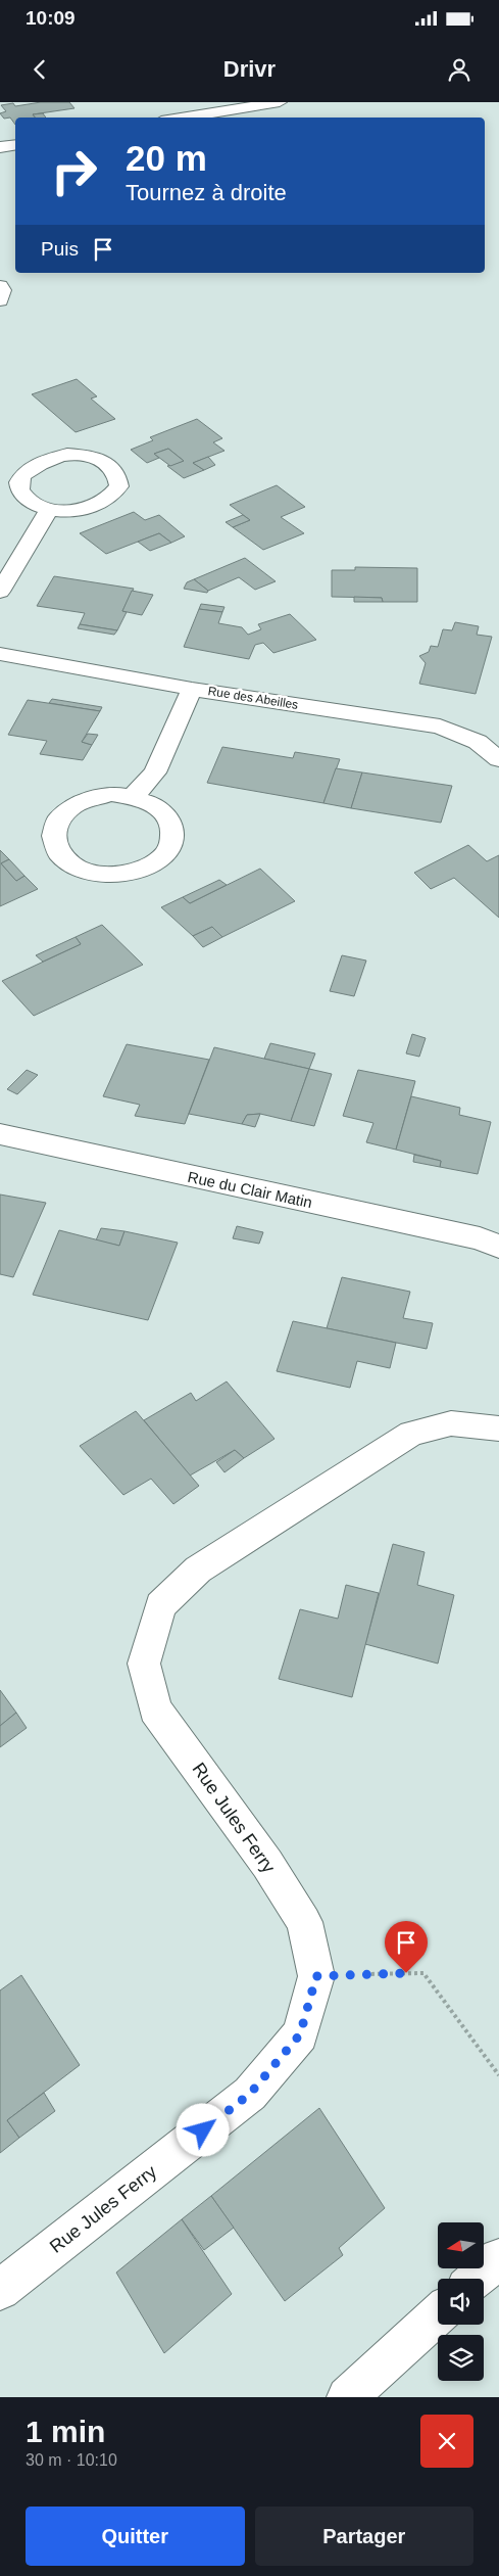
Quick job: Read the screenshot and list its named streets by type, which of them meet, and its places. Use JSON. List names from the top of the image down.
{
  "streets": {
    "street": ["Rue des Abeilles", "Rue du Clair Matin", "Rue Jules Ferry"]
  },
  "north": "left",
  "page": {
    "status": "10:09",
    "header": "Drivr",
    "turn": ["20 m", "Tournez à droite"],
    "then": "Puis",
    "heading": ["1 min", "30 m · 10:10"],
    "buttons": ["Quitter", "Partager"]
  }
}
